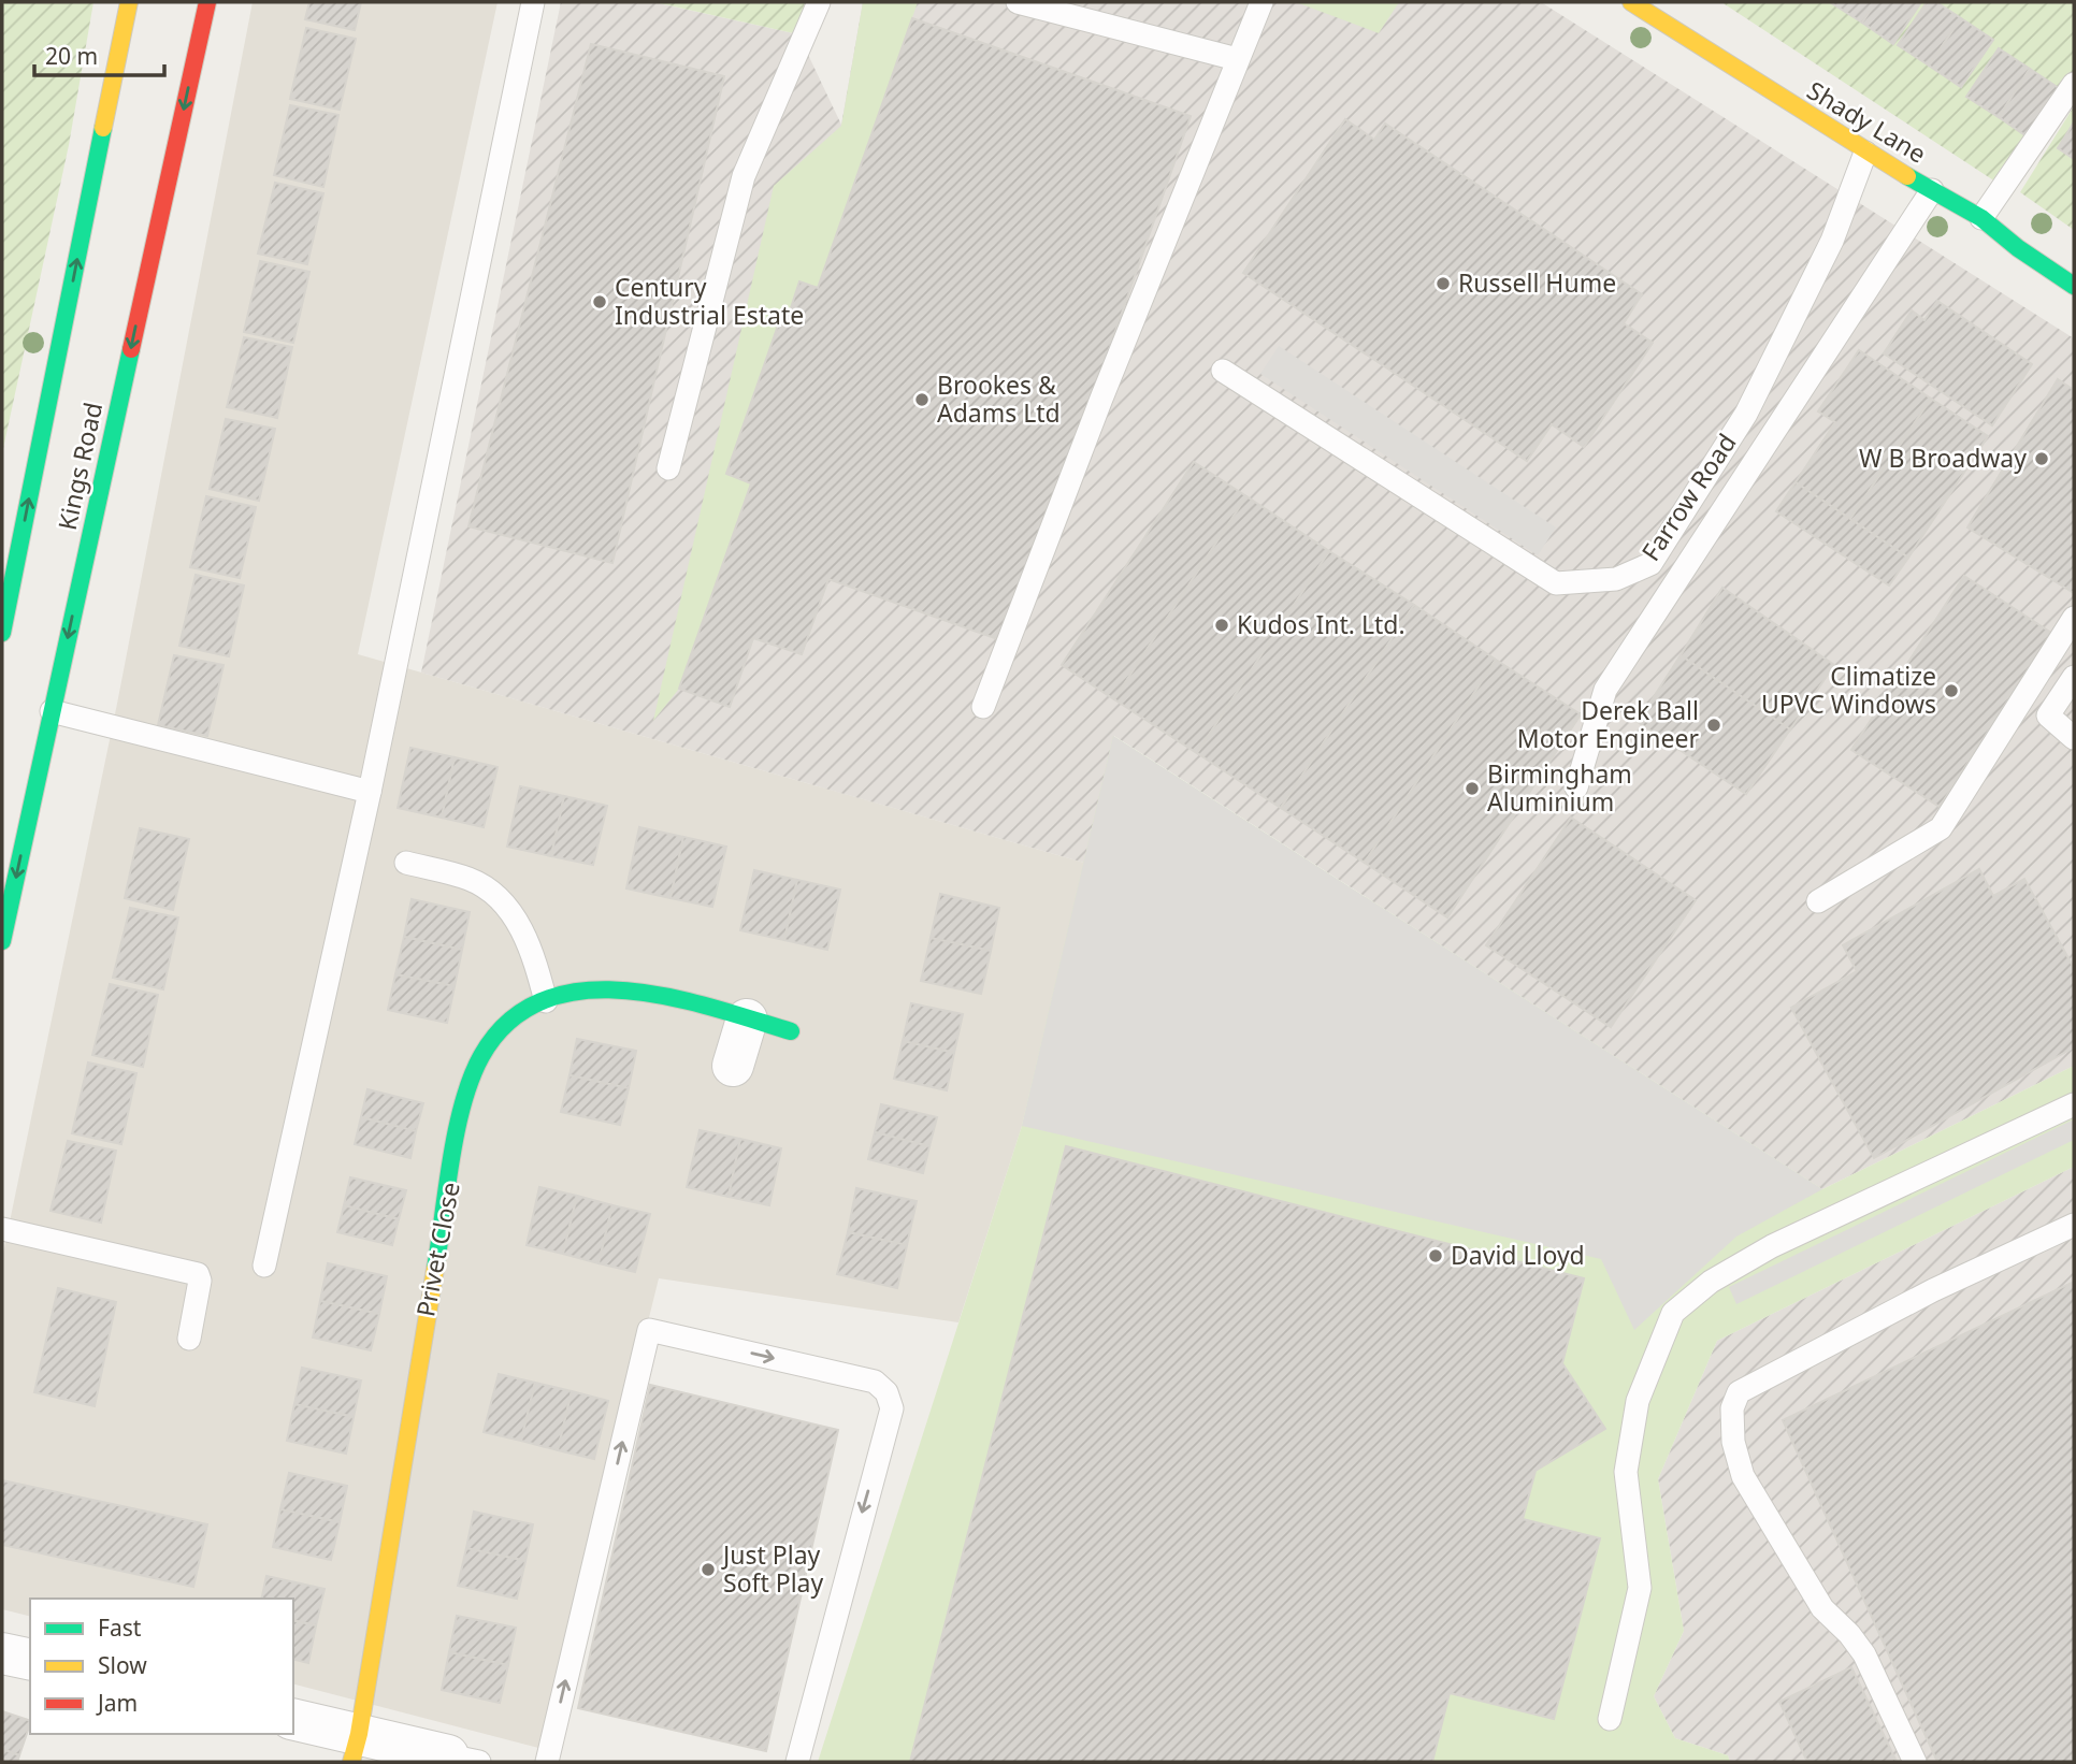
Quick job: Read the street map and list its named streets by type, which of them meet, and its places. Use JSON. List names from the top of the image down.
{
  "streets": {
    "main road": ["Shady Lane", "Kings Road", "Privet Close"],
    "lane": ["Farrow Road"]
  },
  "crossings": [
    ["Shady Lane", "Farrow Road"]
  ],
  "places": [
    "Russell Hume",
    "Century Industrial Estate",
    "Brookes & Adams Ltd",
    "W B Broadway",
    "Kudos Int. Ltd.",
    "Climatize UPVC Windows",
    "Derek Ball Motor Engineer",
    "Birmingham Aluminium",
    "David Lloyd",
    "Just Play Soft Play"
  ],
  "legend": ["Fast", "Slow", "Jam"],
  "scale_bar": "20 m"
}
